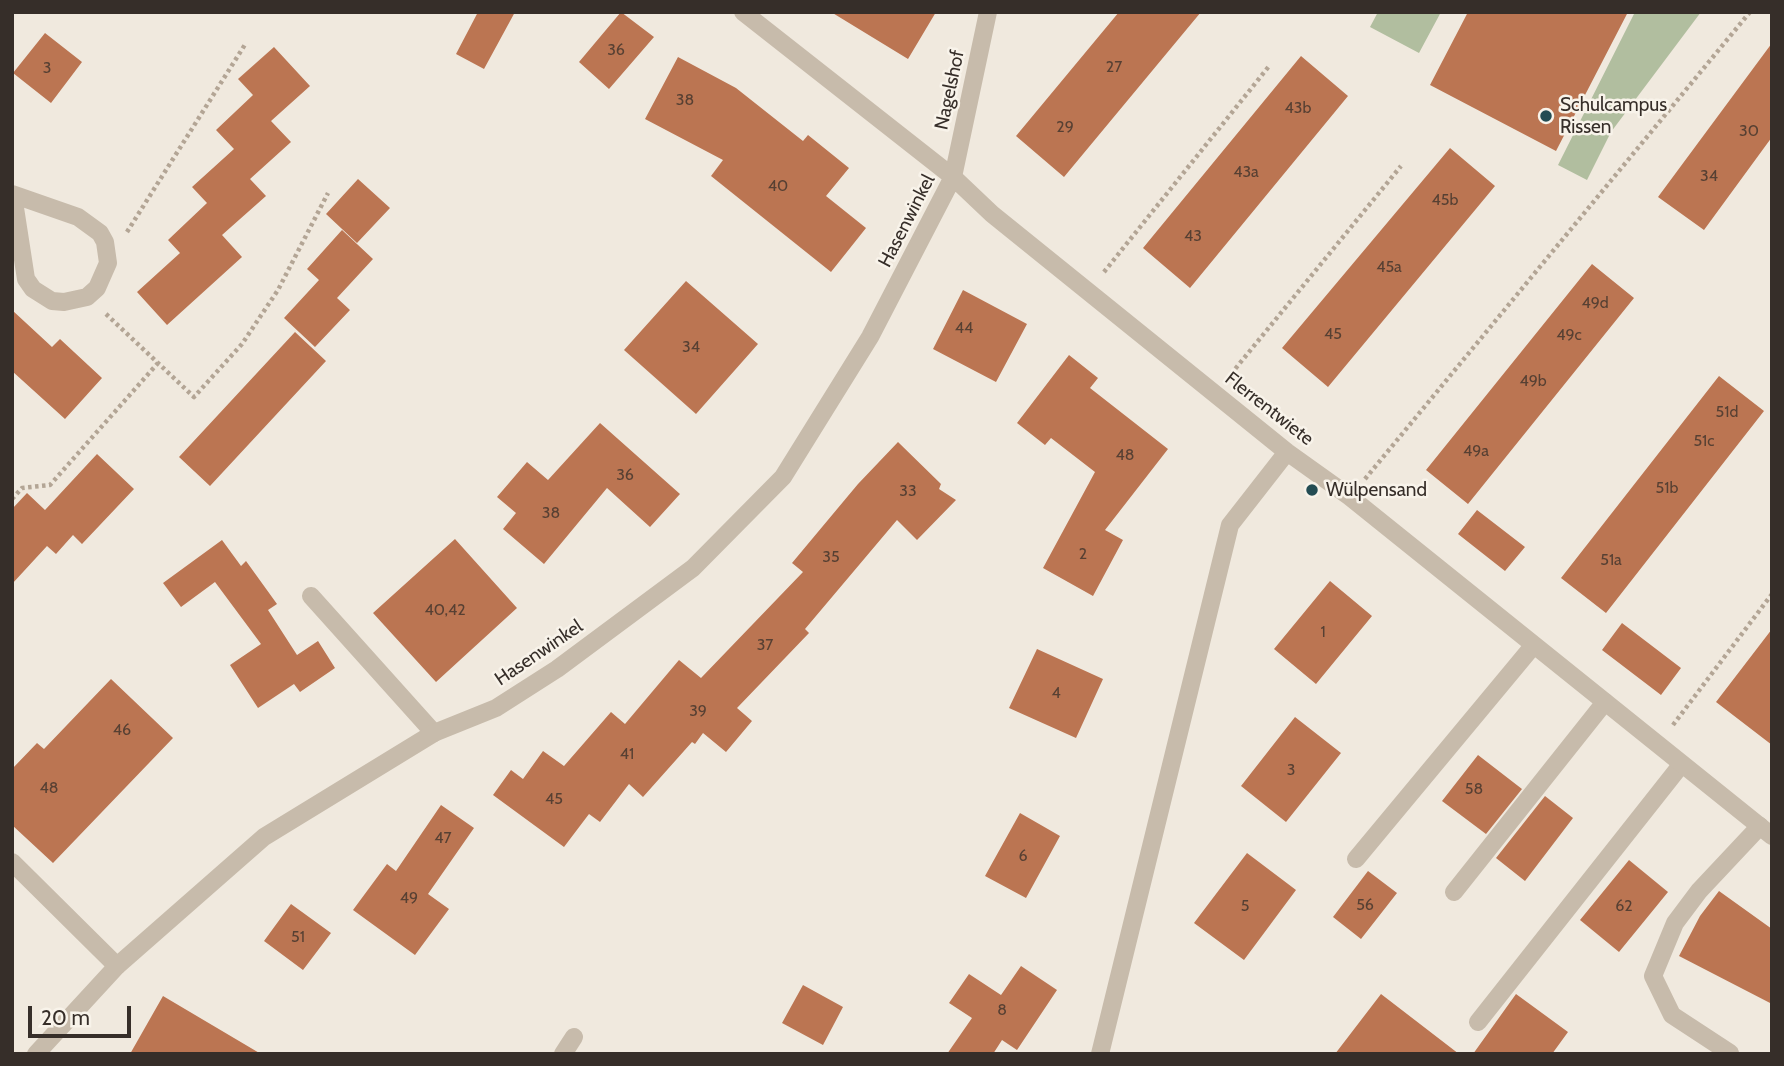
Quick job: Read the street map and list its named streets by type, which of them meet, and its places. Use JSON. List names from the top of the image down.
{
  "streets": {
    "street": ["Nagelshof", "Hasenwinkel", "Flerrentwiete"]
  },
  "crossings": [
    ["Nagelshof", "Hasenwinkel"],
    ["Nagelshof", "Flerrentwiete"],
    ["Hasenwinkel", "Flerrentwiete"]
  ],
  "places": ["Schulcampus Rissen", "Wülpensand"],
  "house_numbers": [
    "36",
    "27",
    "3",
    "38",
    "43b",
    "29",
    "30",
    "43a",
    "34",
    "40",
    "45b",
    "43",
    "45a",
    "49d",
    "44",
    "45",
    "49c",
    "34",
    "49b",
    "51d",
    "51c",
    "49a",
    "48",
    "36",
    "51b",
    "33",
    "38",
    "2",
    "35",
    "51a",
    "40,42",
    "1",
    "37",
    "4",
    "39",
    "46",
    "41",
    "3",
    "48",
    "58",
    "45",
    "47",
    "6",
    "49",
    "56",
    "5",
    "62",
    "51",
    "8"
  ],
  "scale_bar": "20 m"
}
